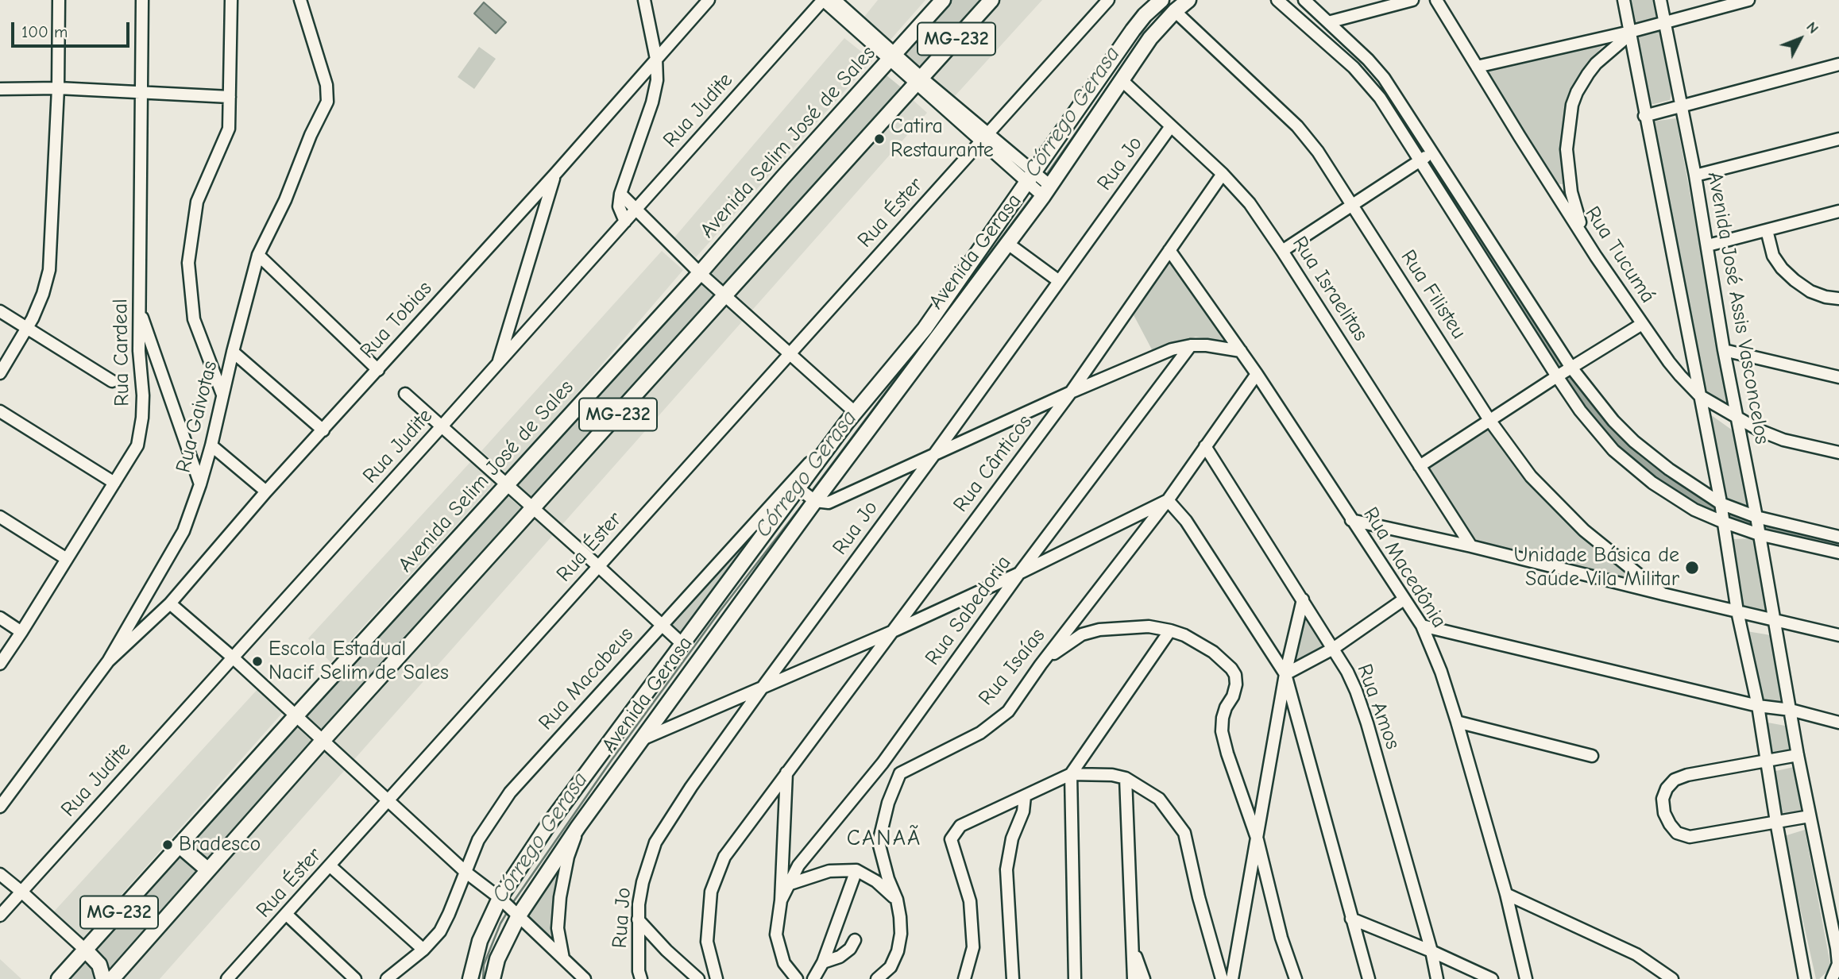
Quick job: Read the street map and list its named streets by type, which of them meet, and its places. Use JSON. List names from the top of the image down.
{
  "streets": {
    "main road": ["MG-232", "Avenida Selim José de Sales", "Avenida Gerasa"],
    "street": [
      "Rua Judite",
      "Rua Jo",
      "Rua Éster",
      "Rua Tucumá",
      "Rua Israelitas",
      "Rua Filisteu",
      "Avenida José Assis Vasconcelos",
      "Rua Tobias",
      "Rua Cardeal",
      "Rua Gaivotas",
      "Rua Cânticos",
      "Rua Macedônia",
      "Rua Sabedoria",
      "Rua Isaías",
      "Rua Macabeus",
      "Rua Amos"
    ]
  },
  "crossings": [
    ["Rua Jo", "Rua Israelitas"],
    ["Avenida Gerasa", "Rua Israelitas"],
    ["Avenida Gerasa", "Rua Filisteu"],
    ["Avenida Gerasa", "Rua Macabeus"],
    ["Rua Tucumá", "Avenida José Assis Vasconcelos"],
    ["Rua Israelitas", "Rua Cânticos"],
    ["Rua Tobias", "Rua Gaivotas"],
    ["Rua Cânticos", "Rua Macedônia"],
    ["Rua Macedônia", "Rua Isaías"],
    ["Rua Isaías", "Rua Amos"]
  ],
  "districts": ["CANAÃ"],
  "water": ["Córrego Gerasa"],
  "places": [
    "Catira Restaurante",
    "Unidade Básica de Saúde Vila Militar",
    "Escola Estadual Nacif Selim de Sales",
    "Bradesco"
  ],
  "scale_bar": "100 m",
  "north": "top right"
}
